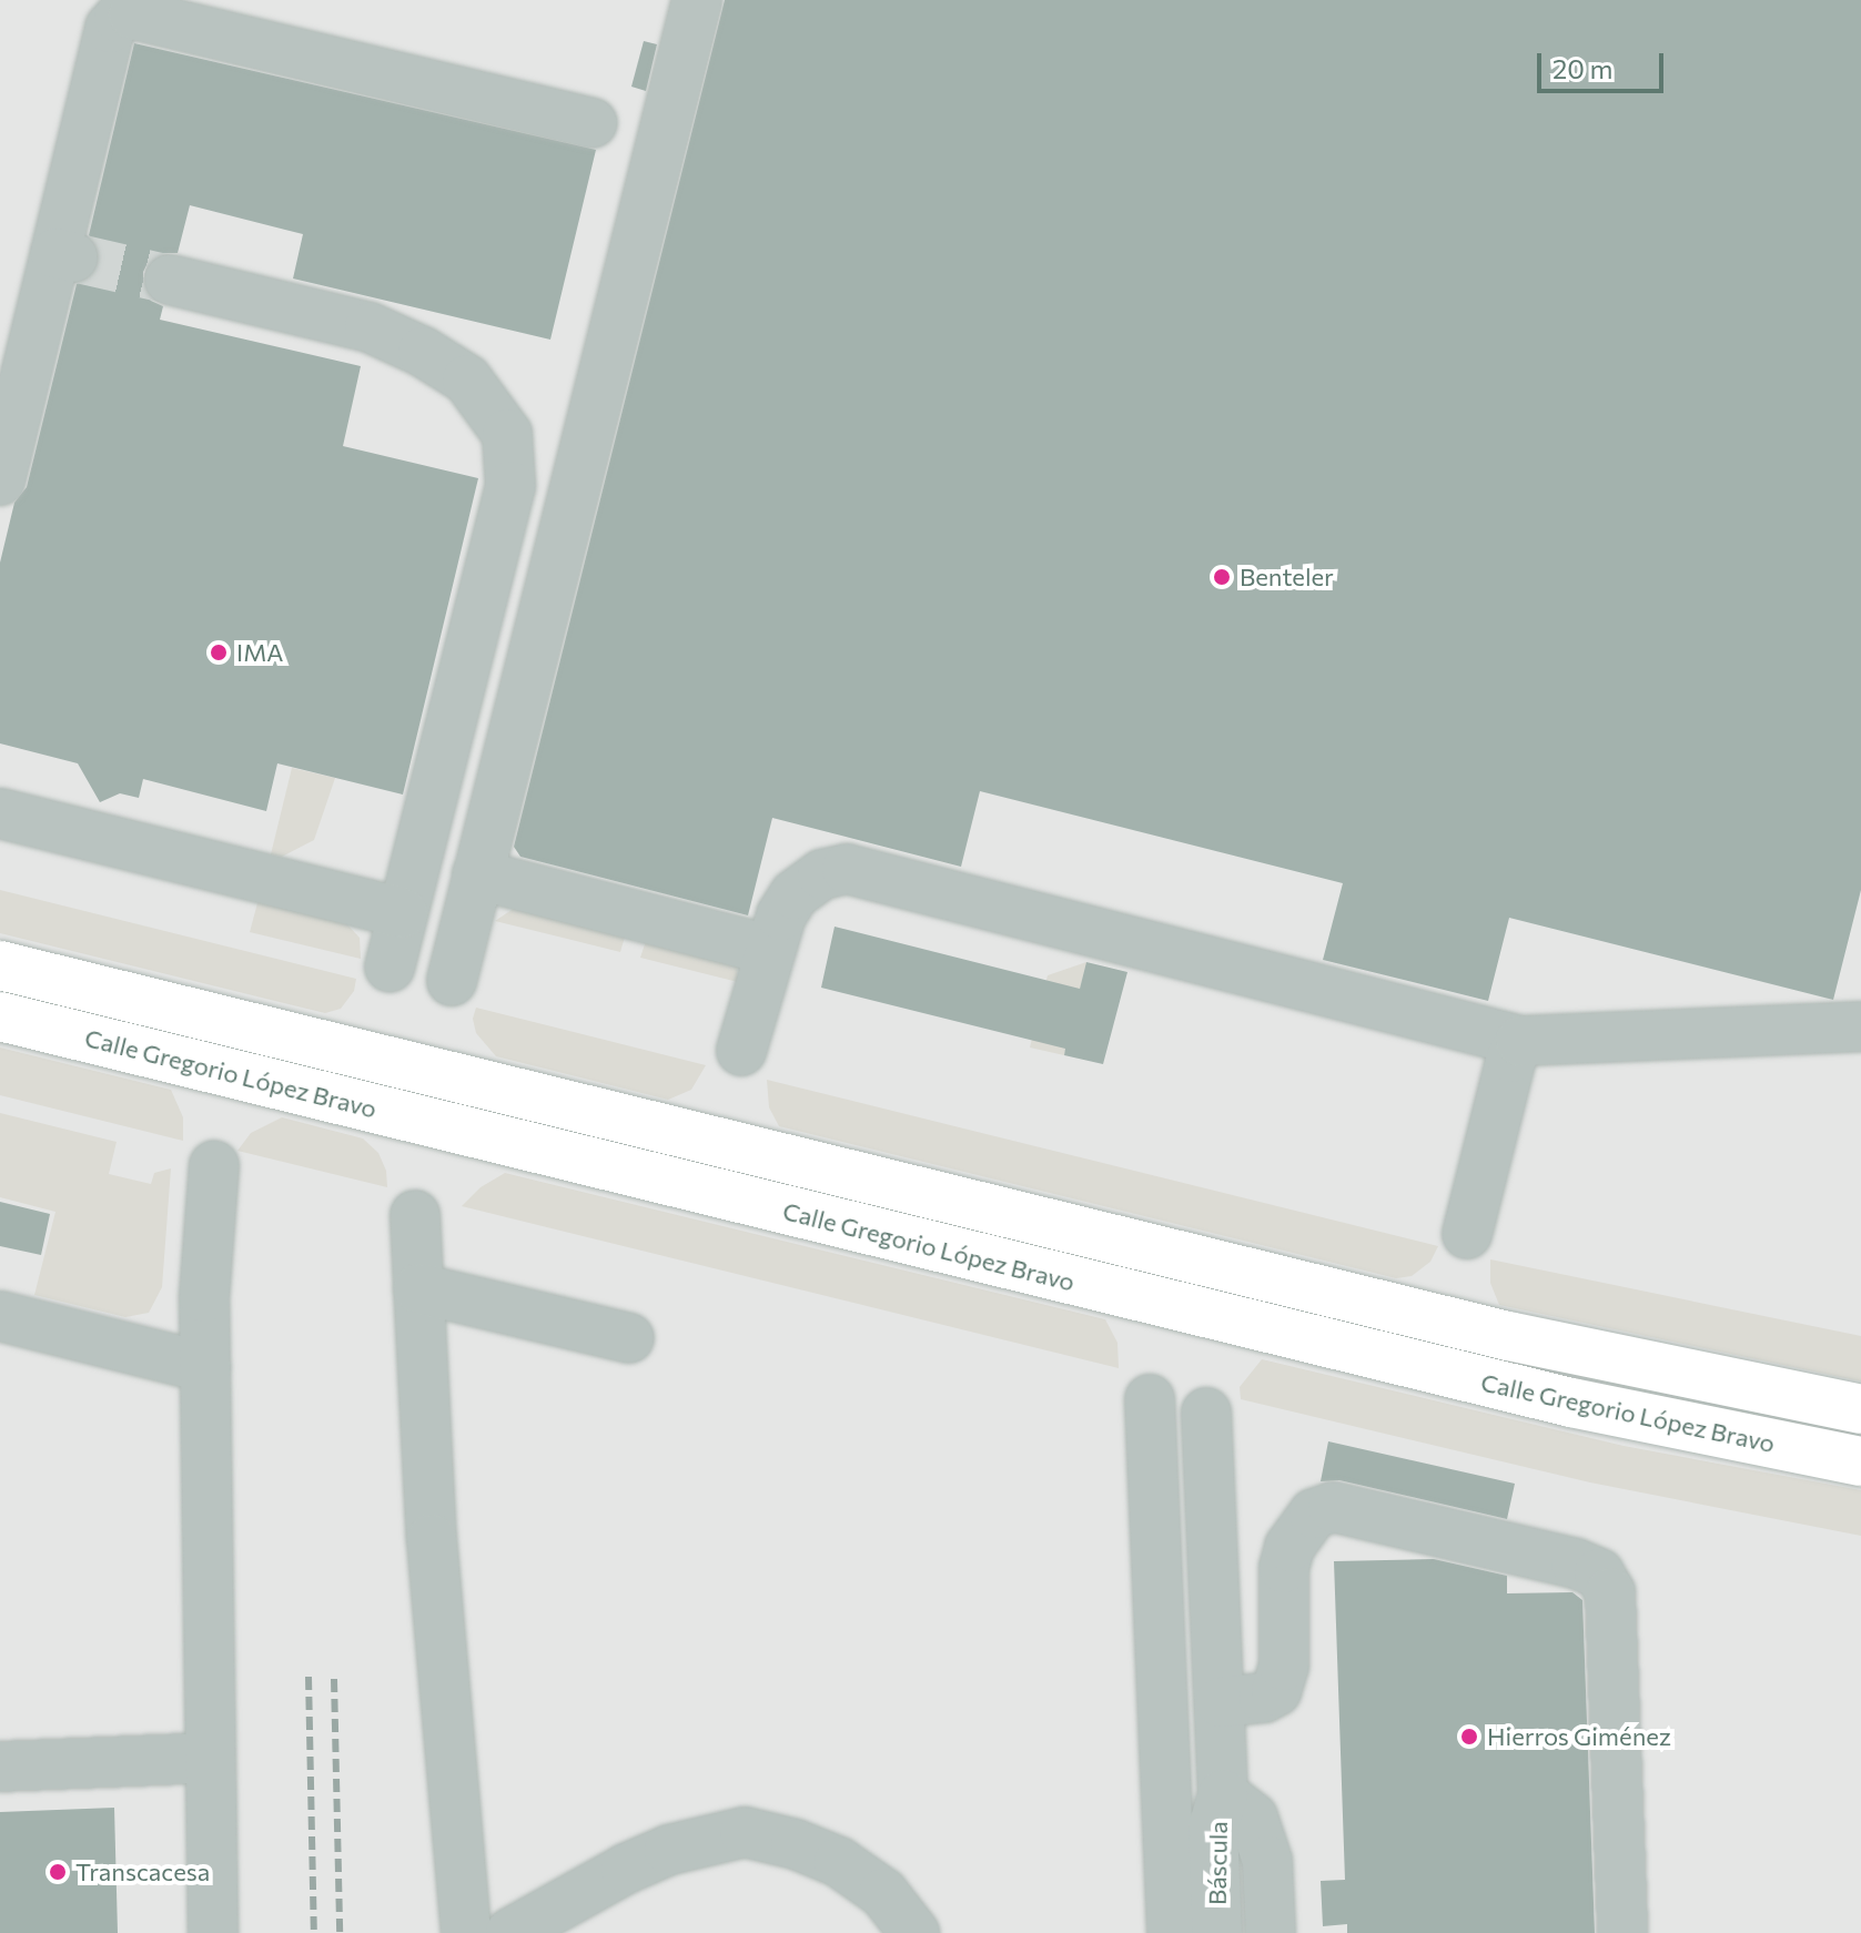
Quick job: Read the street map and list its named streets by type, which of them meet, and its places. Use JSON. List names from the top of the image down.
{
  "streets": {
    "main road": ["Calle Gregorio López Bravo"],
    "lane": ["Báscula"]
  },
  "places": [
    "Benteler",
    "IMA",
    "Hierros Giménez",
    "Transcacesa"
  ],
  "scale_bar": "20 m"
}
